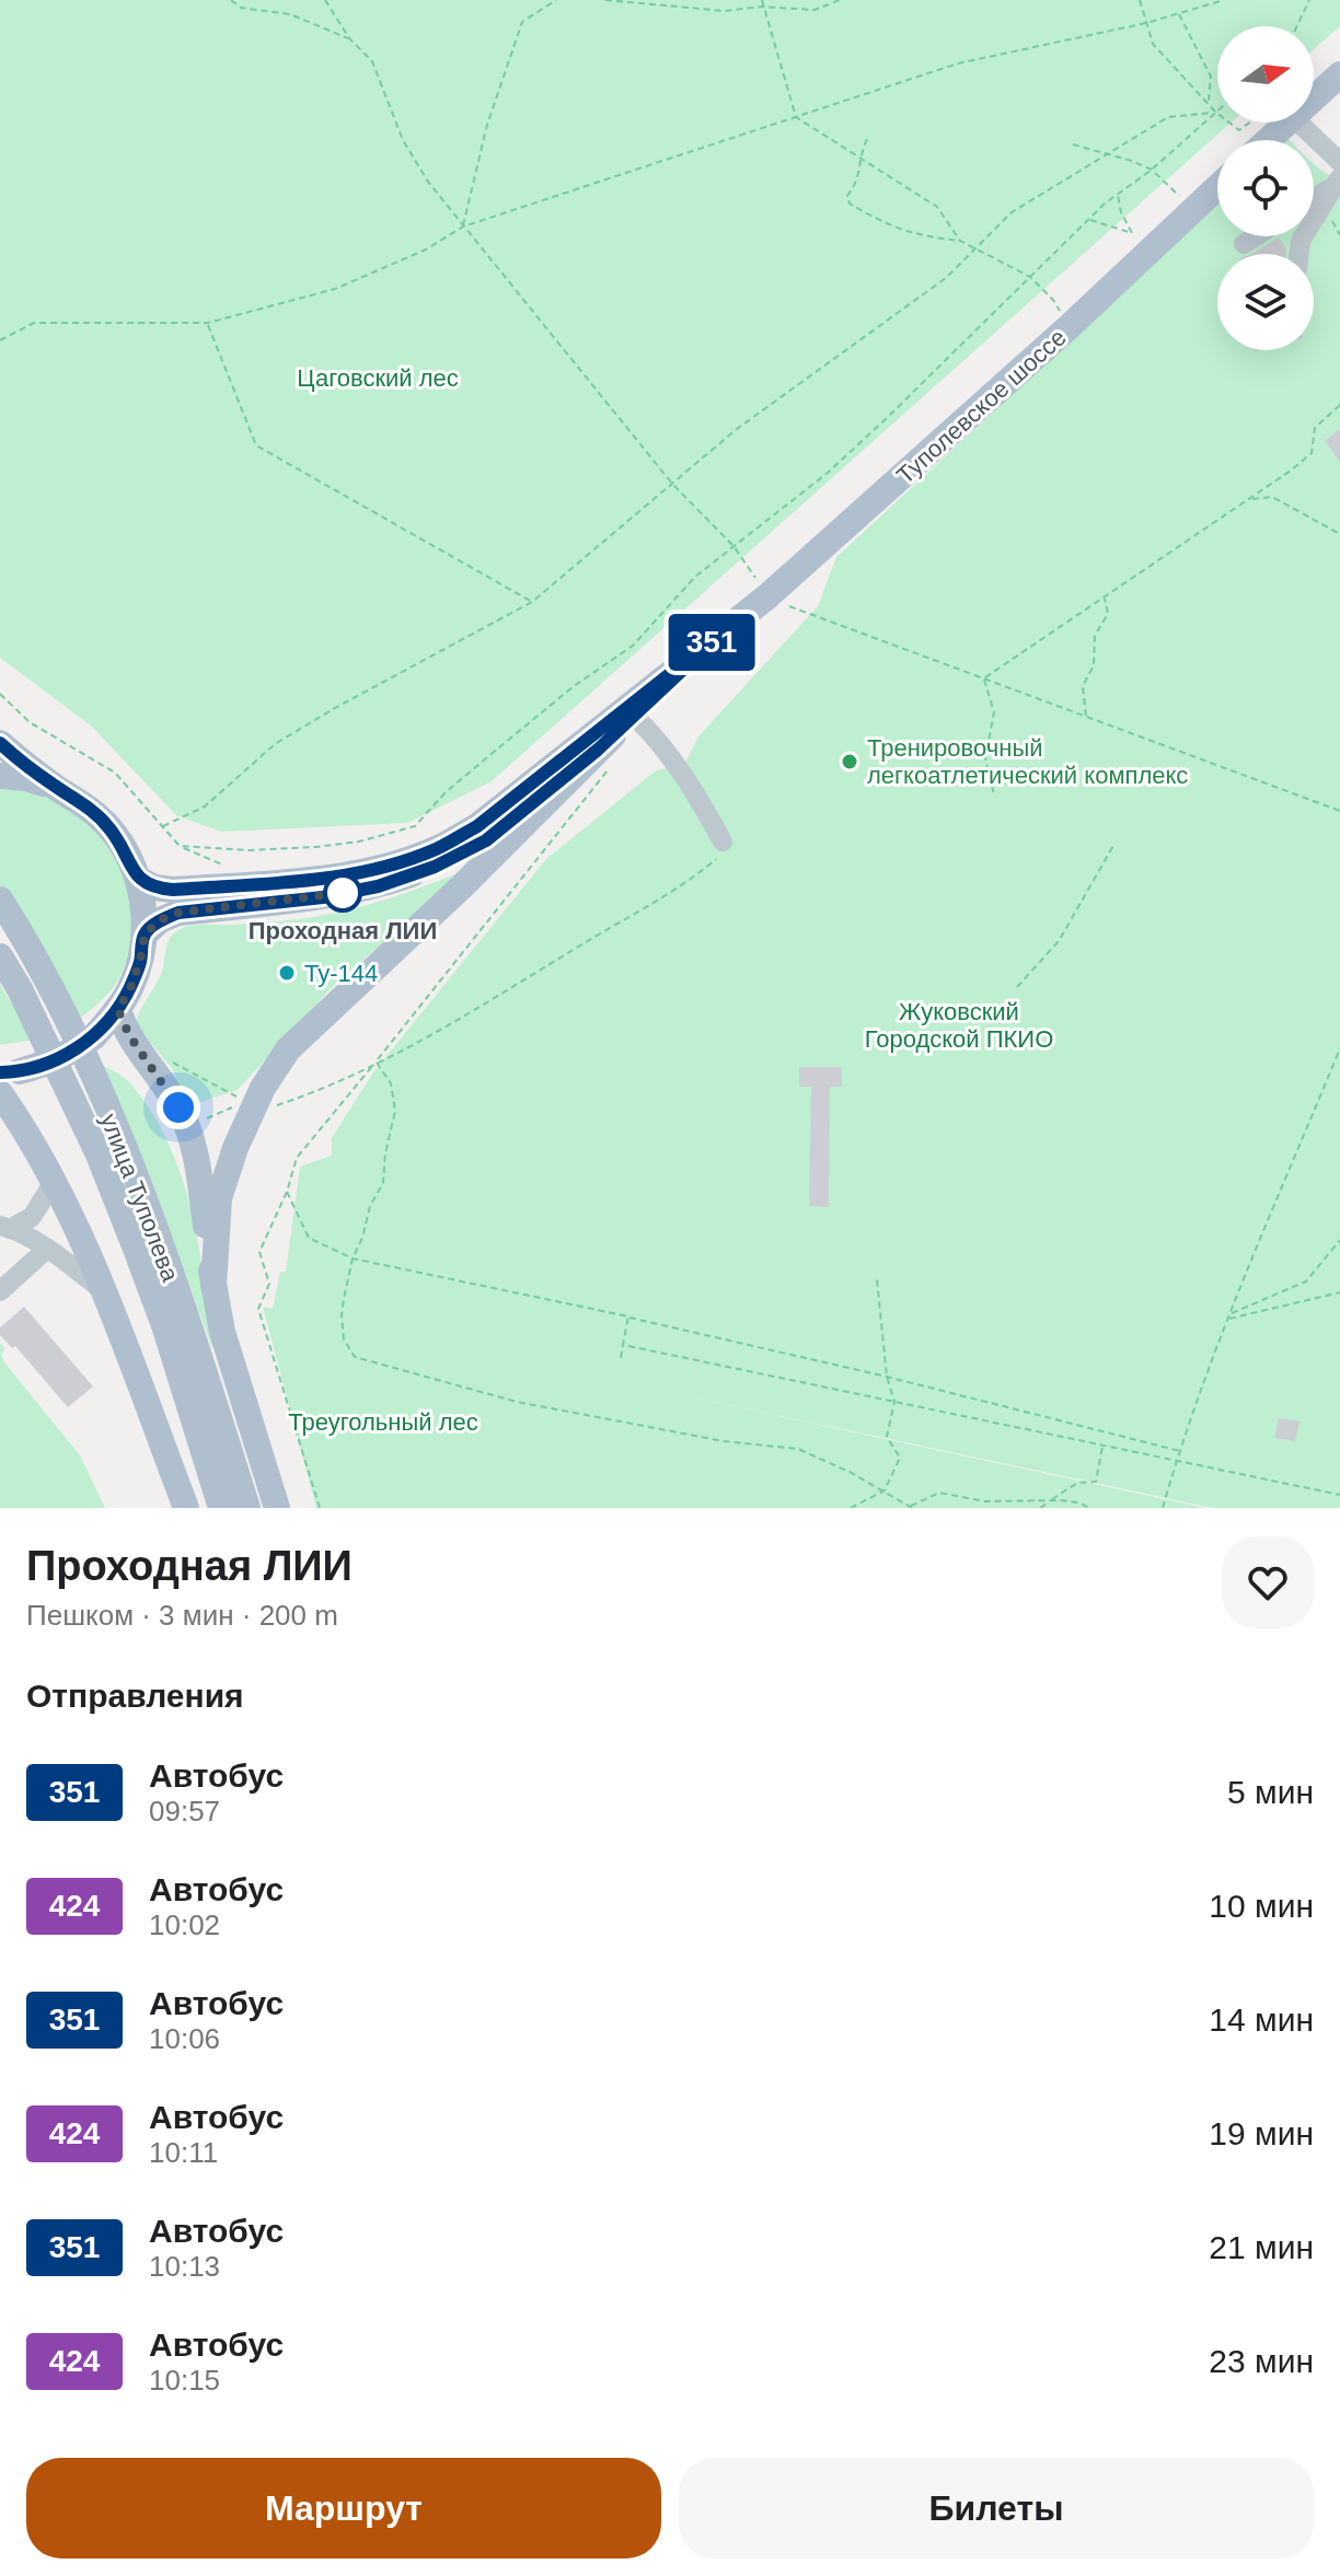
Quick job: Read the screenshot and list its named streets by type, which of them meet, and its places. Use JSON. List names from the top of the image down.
{
  "streets": {
    "main road": ["Туполевское шоссе", "улица Туполева"]
  },
  "crossings": [
    ["Туполевское шоссе", "улица Туполева"]
  ],
  "parks": ["Цаговский лес", "Жуковский Городской ПКИО", "Треугольный лес"],
  "places": ["Тренировочный легкоатлетический комплекс", "Проходная ЛИИ", "Ty-144"],
  "lines": ["bus line 351"],
  "north": "right",
  "page": {
    "on_map": "351",
    "heading": [
      ["Проходная ЛИИ", "Пешком · 3 мин · 200 m"],
      "Отправления"
    ],
    "list": [
      {
        "mark": "351",
        "name": "Автобус",
        "note": "09:57",
        "value": "5 мин"
      },
      {
        "mark": "424",
        "name": "Автобус",
        "note": "10:02",
        "value": "10 мин"
      },
      {
        "mark": "351",
        "name": "Автобус",
        "note": "10:06",
        "value": "14 мин"
      },
      {
        "mark": "424",
        "name": "Автобус",
        "note": "10:11",
        "value": "19 мин"
      },
      {
        "mark": "351",
        "name": "Автобус",
        "note": "10:13",
        "value": "21 мин"
      },
      {
        "mark": "424",
        "name": "Автобус",
        "note": "10:15",
        "value": "23 мин"
      }
    ],
    "buttons": ["Маршрут", "Билеты"]
  }
}
